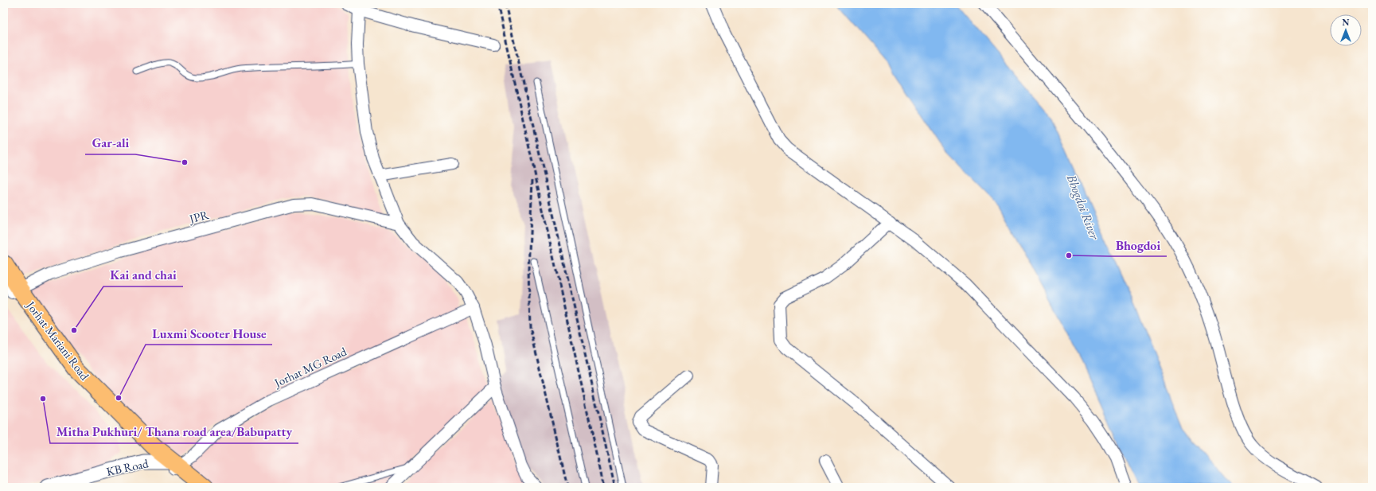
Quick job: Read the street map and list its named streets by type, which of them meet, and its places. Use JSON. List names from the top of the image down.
{
  "streets": {
    "highway": ["Jorhat Mariani Road"],
    "street": ["JPR", "Jorhat MG Road", "KB Road"]
  },
  "crossings": [
    ["JPR", "Jorhat Mariani Road"],
    ["Jorhat Mariani Road", "Jorhat MG Road"],
    ["Jorhat Mariani Road", "KB Road"],
    ["Jorhat MG Road", "KB Road"]
  ],
  "water": ["Bhogdoi River"],
  "places": [
    "Gar-ali",
    "Bhogdoi",
    "Kai and chai",
    "Luxmi Scooter House",
    "Mitha Pukhuri/ Thana road area/Babupatty"
  ],
  "north": "top"
}
